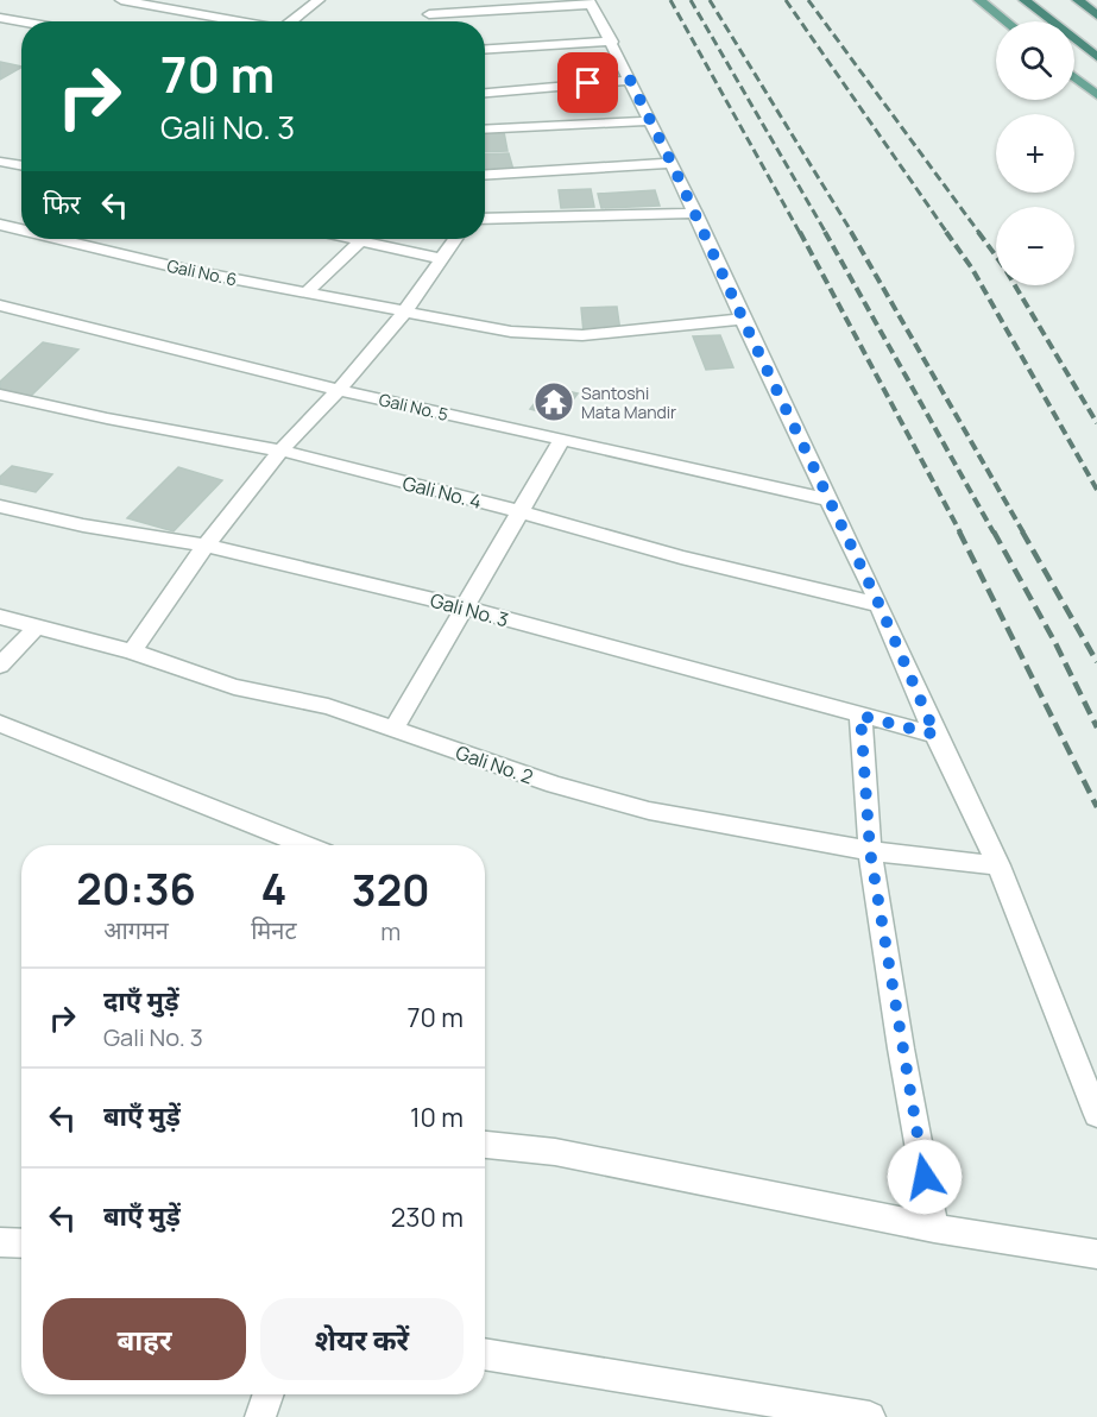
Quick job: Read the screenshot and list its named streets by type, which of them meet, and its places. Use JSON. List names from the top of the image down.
{
  "streets": {
    "street": [
      "Gali No. 6",
      "Gali No. 5",
      "Gali No. 4",
      "Gali No. 3",
      "Gali No. 2"
    ]
  },
  "places": {
    "temple": ["Santoshi Mata Mandir"]
  },
  "page": {
    "map_buttons": ["+", "−"],
    "turn": ["70 m", "Gali No. 3"],
    "then": "फिर",
    "eta": [
      "20:36",
      "आगमन",
      "4",
      "मिनट",
      "320",
      "m"
    ],
    "list": [
      {
        "name": "दाएँ मुड़ें",
        "note": "Gali No. 3",
        "value": "70 m"
      },
      {
        "name": "बाएँ मुड़ें",
        "value": "10 m"
      },
      {
        "name": "बाएँ मुड़ें",
        "value": "230 m"
      }
    ],
    "buttons": ["बाहर", "शेयर करें"]
  }
}
